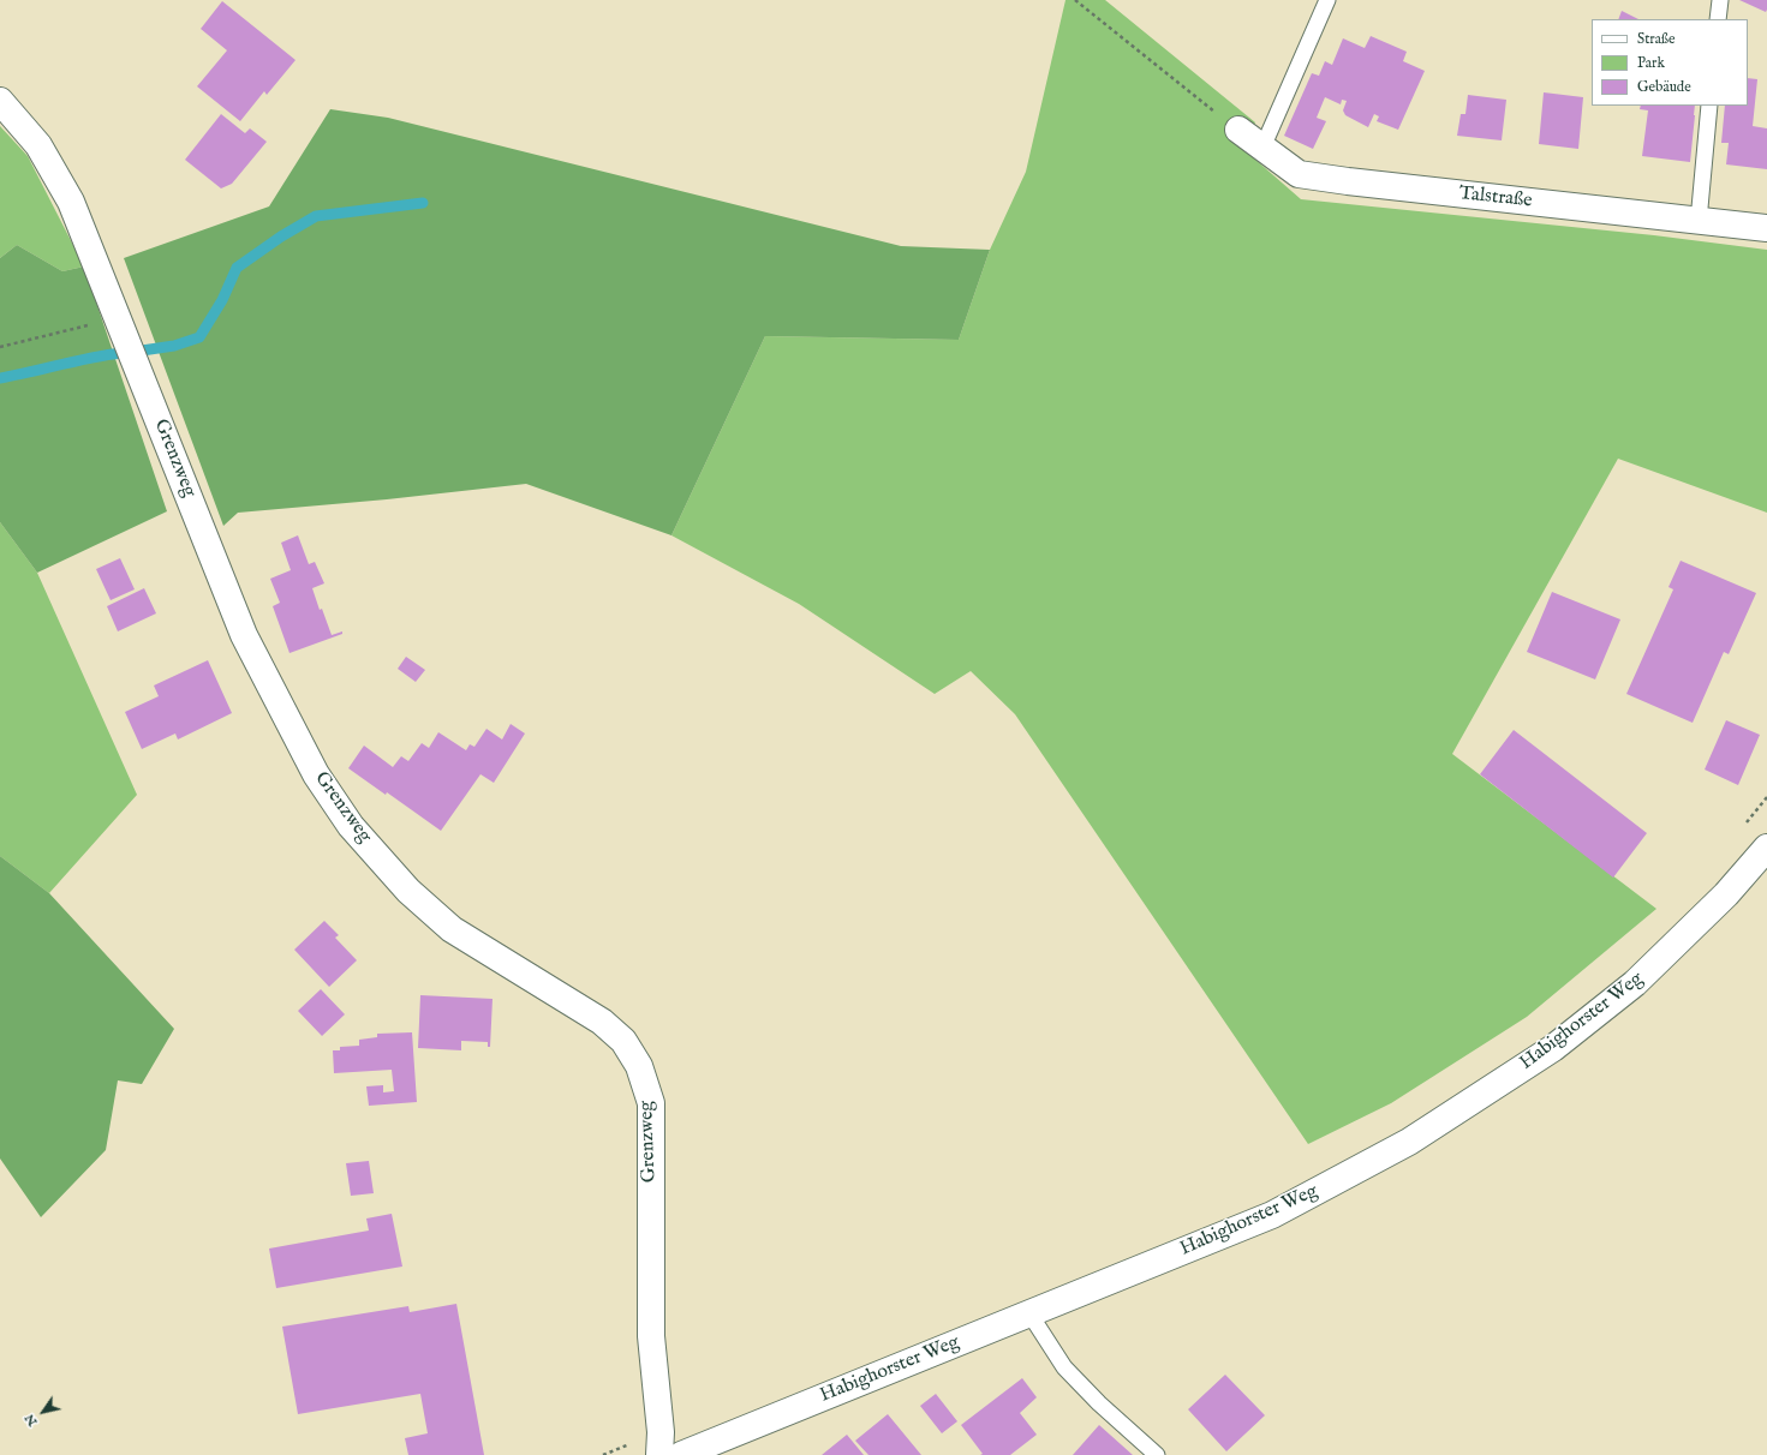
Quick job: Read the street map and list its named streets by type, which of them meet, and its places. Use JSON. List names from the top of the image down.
{
  "streets": {
    "street": ["Talstraße", "Grenzweg", "Habighorster Weg"]
  },
  "legend": ["Straße", "Park", "Gebäude"],
  "north": "bottom left"
}
